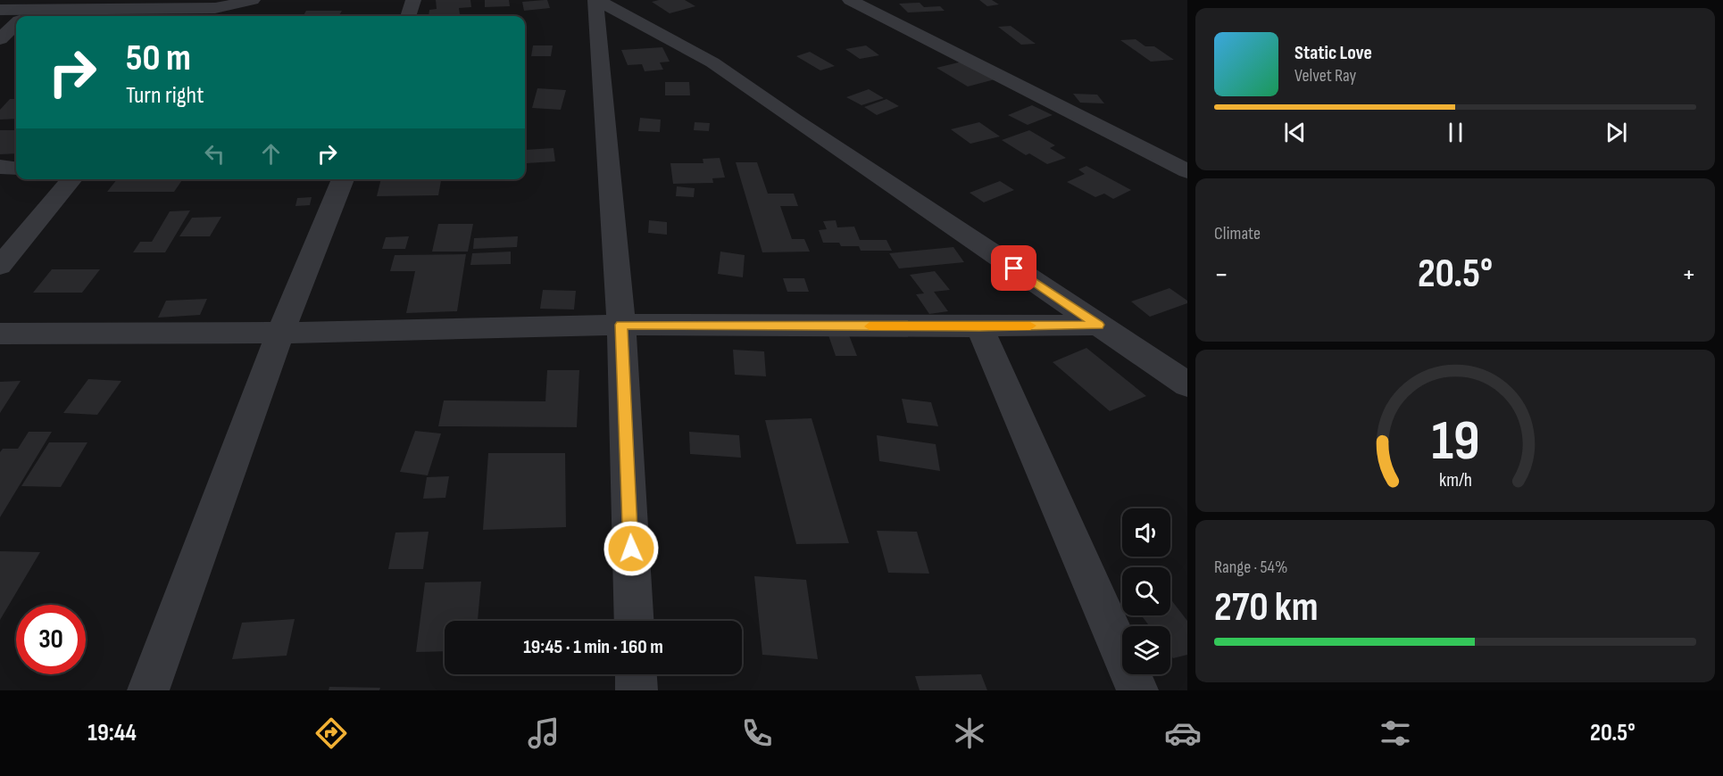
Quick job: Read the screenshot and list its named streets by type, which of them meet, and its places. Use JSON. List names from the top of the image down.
{
  "page": {
    "turn": ["50 m", "Turn right"],
    "song": ["Static Love", "Velvet Ray"],
    "tile": [
      "Climate",
      ["Range · 54%", "270 km"]
    ],
    "heat": ["−", "20.5°", "+"],
    "limit": "30",
    "trip": "19:45 · 1 min · 160 m",
    "tabs": ["19:44", "20.5°"],
    "gauge": ["19", "km/h"]
  }
}
